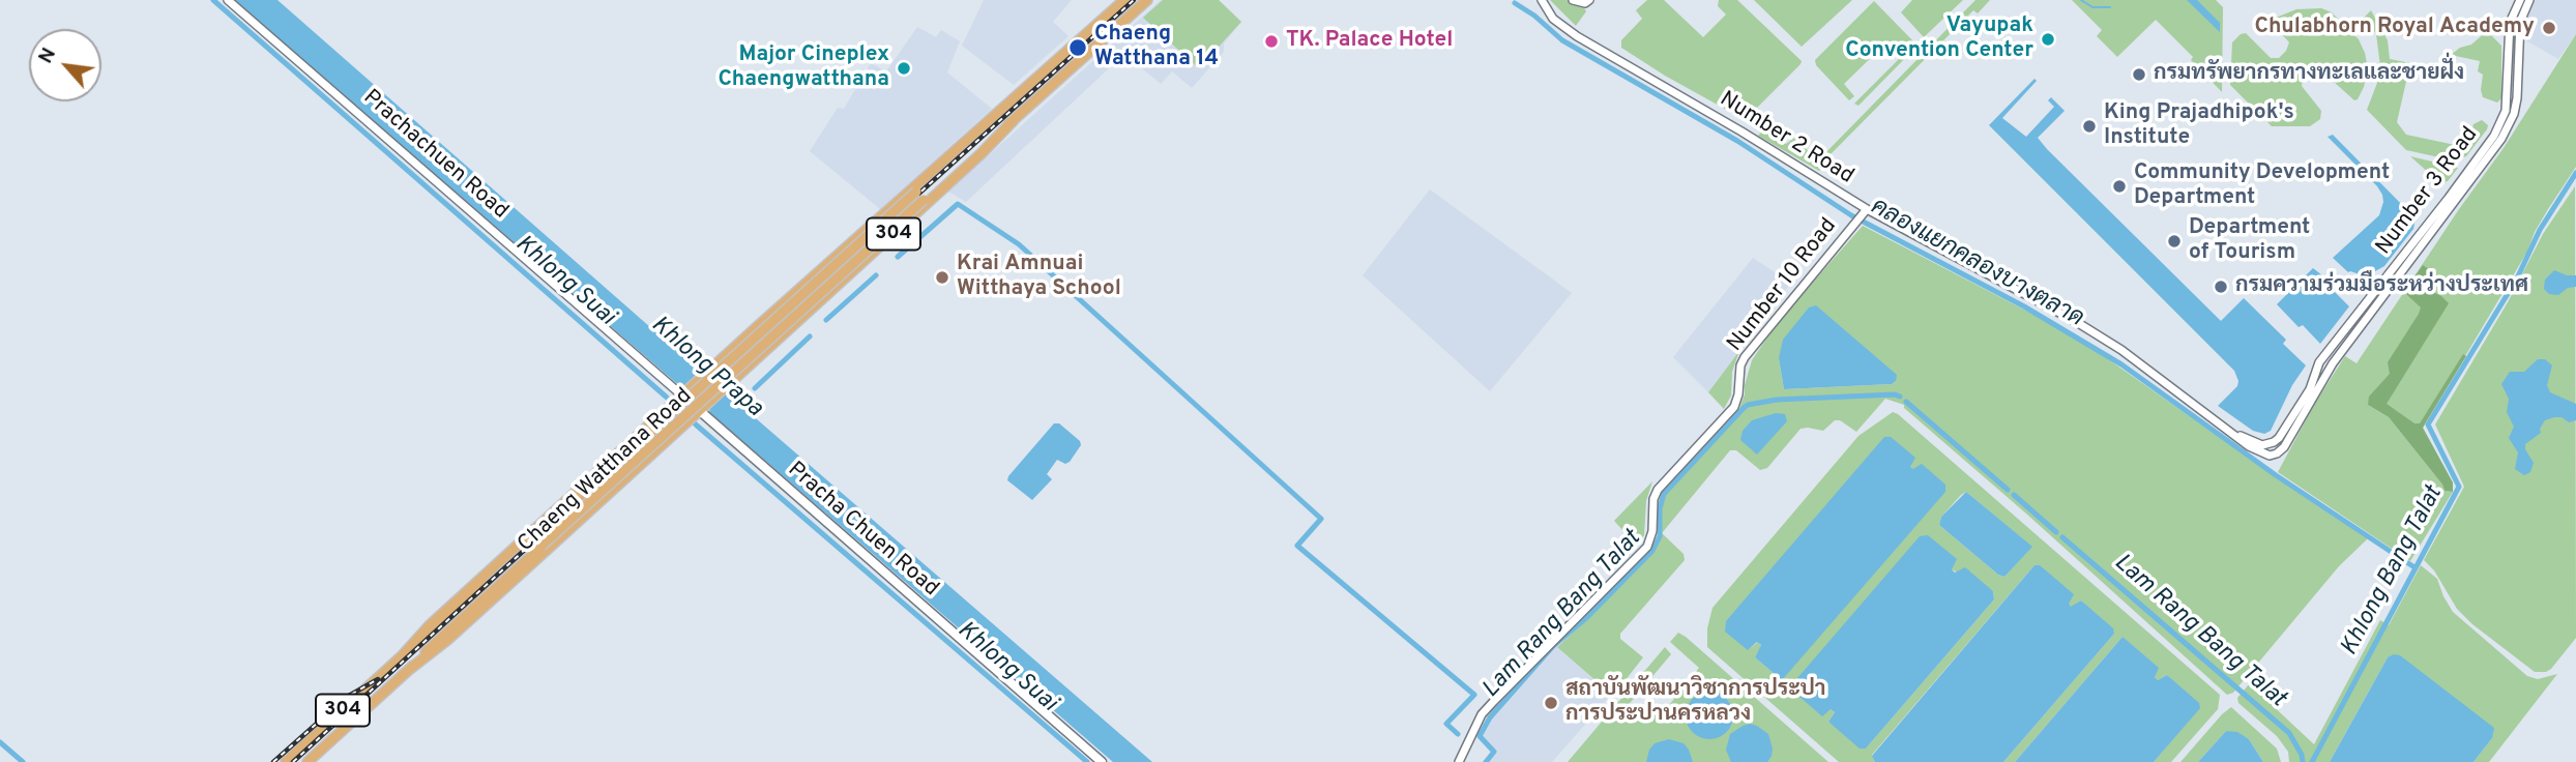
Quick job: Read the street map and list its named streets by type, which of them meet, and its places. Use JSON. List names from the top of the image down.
{
  "streets": {
    "main road": ["304", "Chaeng Watthana Road", "Pracha Chuen Road"],
    "street": [
      "Number 2 Road",
      "Prachachuen Road",
      "Number 3 Road",
      "Number 10 Road"
    ]
  },
  "crossings": [
    ["Number 2 Road", "Number 3 Road"],
    ["Number 2 Road", "Number 10 Road"],
    ["Prachachuen Road", "Chaeng Watthana Road"],
    ["Chaeng Watthana Road", "Pracha Chuen Road"]
  ],
  "water": [
    "คลองแยกคลองบางตลาด",
    "Khlong Suai",
    "Khlong Prapa",
    "Khlong Bang Talat",
    "Lam Rang Bang Talat"
  ],
  "places": [
    "Chulabhorn Royal Academy",
    "Vayupak Convention Center",
    "TK. Palace Hotel",
    "Chaeng Watthana 14",
    "Major Cineplex Chaengwatthana",
    "กรมทรัพยากรทางทะเลและชายฝั่ง",
    "King Prajadhipok's Institute",
    "Community Development Department",
    "Department of Tourism",
    "Krai Amnuai Witthaya School",
    "กรมความร่วมมือระหว่างประเทศ",
    "สถาบันพัฒนาวิชาการประปา การประปานครหลวง"
  ],
  "north": "top left"
}
